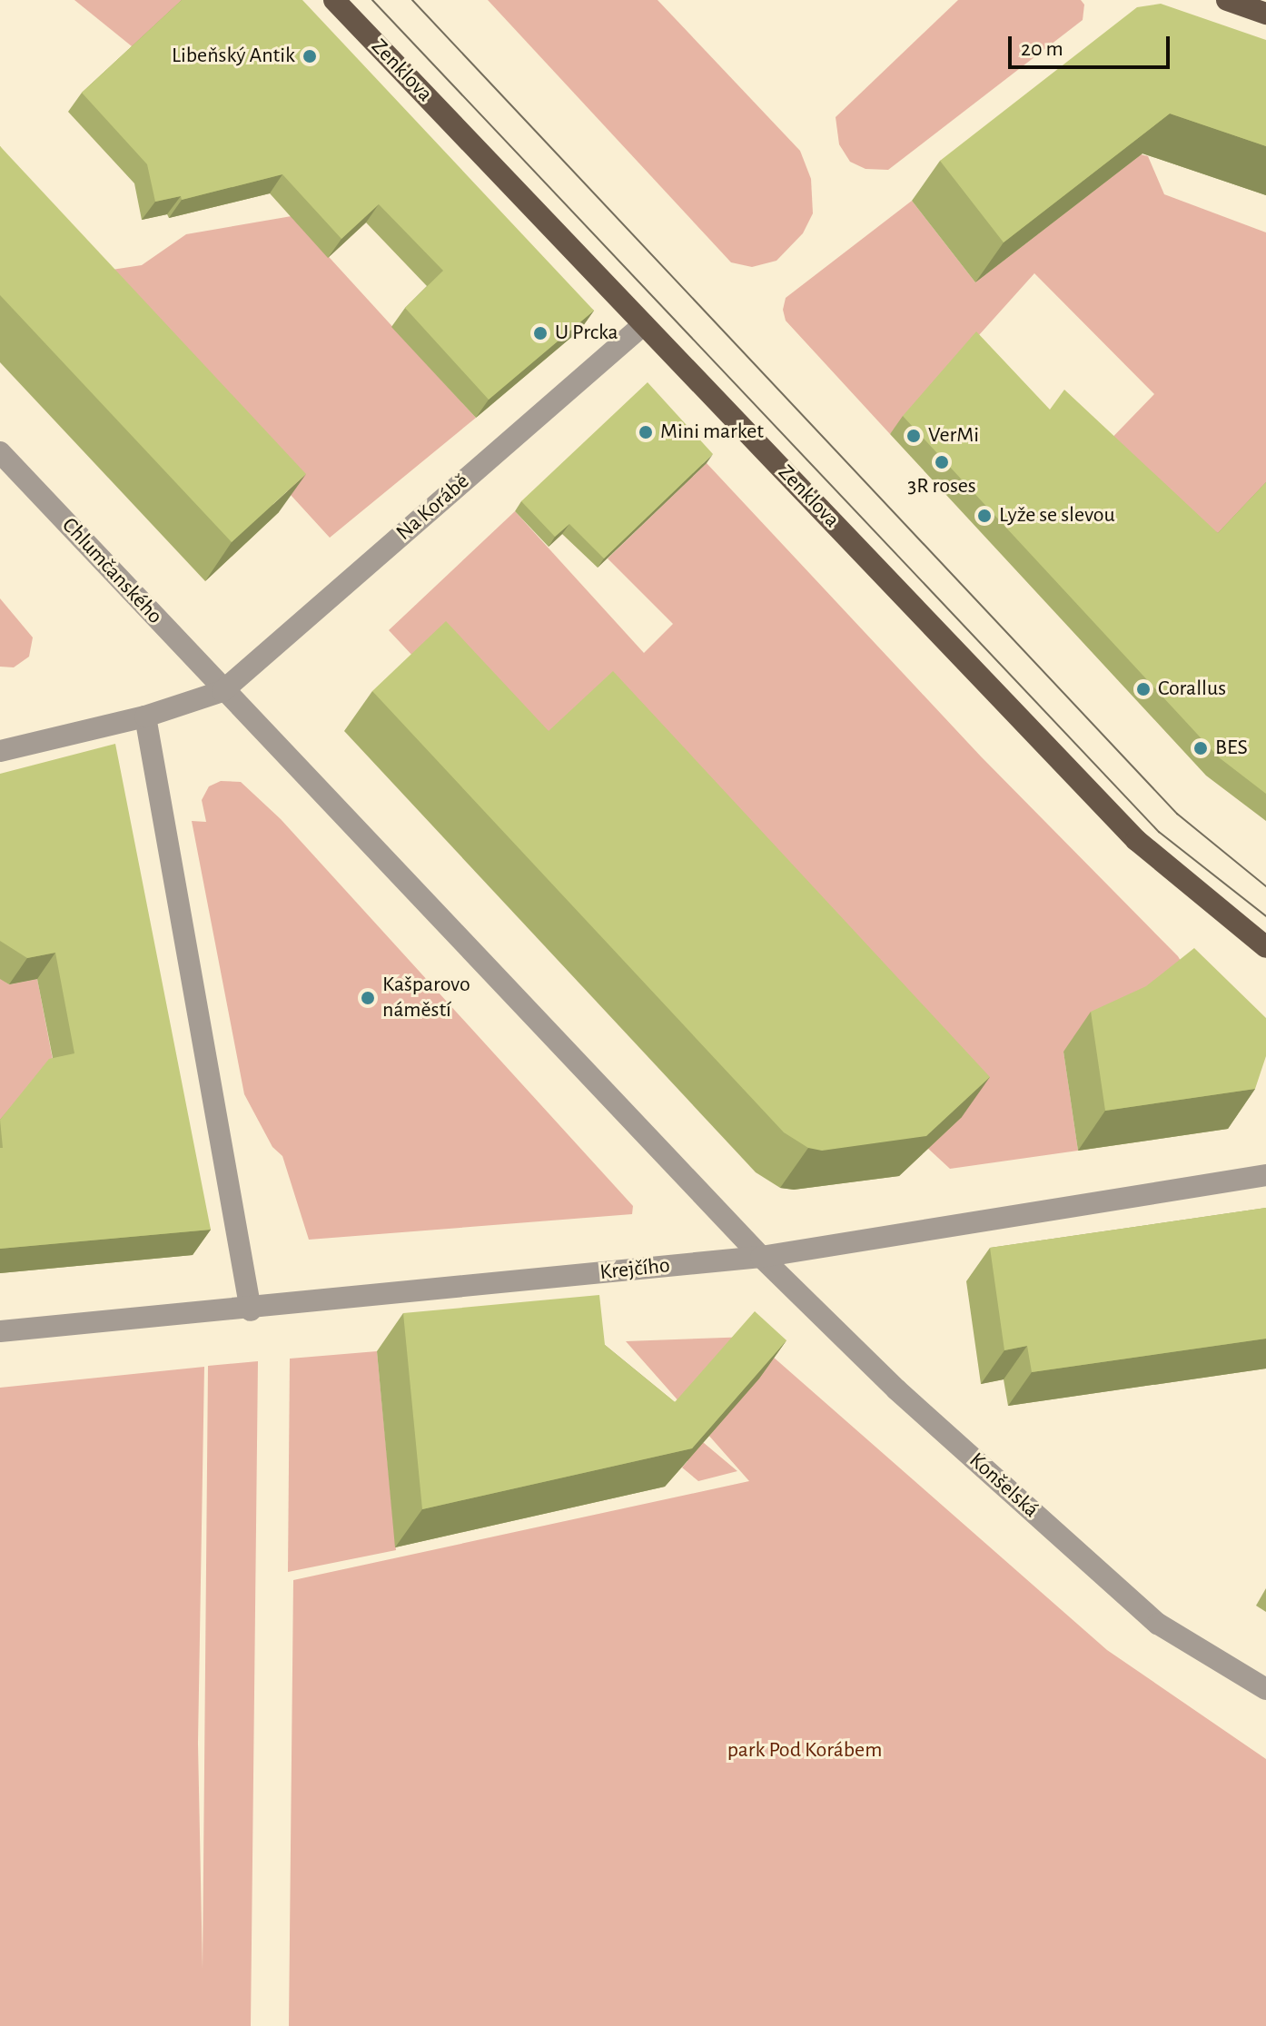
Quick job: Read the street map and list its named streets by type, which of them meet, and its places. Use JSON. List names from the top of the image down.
{
  "streets": {
    "main road": ["Zenklova"],
    "street": [
      "Na Korábě",
      "Chlumčanského",
      "Krejčího",
      "Konšelská"
    ]
  },
  "crossings": [
    ["Zenklova", "Na Korábě"],
    ["Na Korábě", "Chlumčanského"],
    ["Krejčího", "Konšelská"]
  ],
  "parks": ["park Pod Korábem"],
  "places": [
    "Libeňský Antik",
    "U Prcka",
    "Mini market",
    "VerMi",
    "3R roses",
    "Lyže se slevou",
    "Corallus",
    "BES",
    "Kašparovo náměstí"
  ],
  "scale_bar": "20 m"
}
